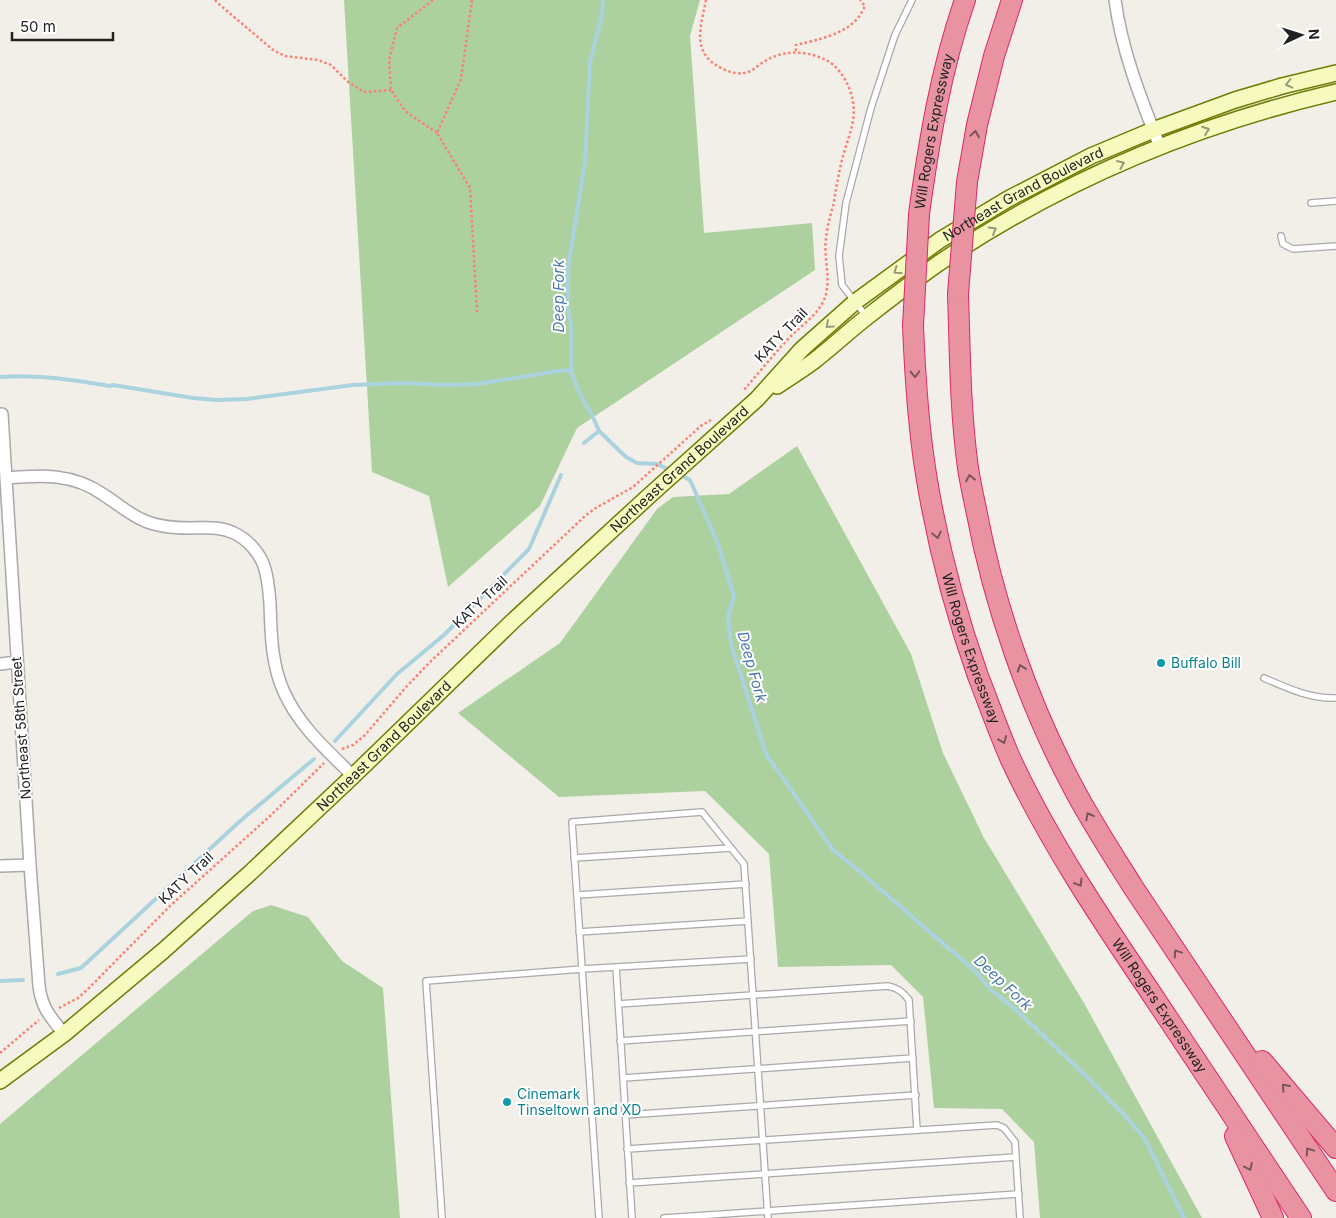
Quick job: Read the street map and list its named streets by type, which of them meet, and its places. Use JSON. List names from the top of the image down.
{
  "streets": {
    "highway": ["Will Rogers Expressway"],
    "street": ["Northeast Grand Boulevard", "Northeast 58th Street"],
    "path": ["KATY Trail"]
  },
  "crossings": [
    ["Northeast Grand Boulevard", "Northeast 58th Street"],
    ["KATY Trail", "Northeast 58th Street"]
  ],
  "water": ["Deep Fork"],
  "places": ["Buffalo Bill", "Cinemark Tinseltown and XD"],
  "scale_bar": "50 m",
  "north": "right"
}
